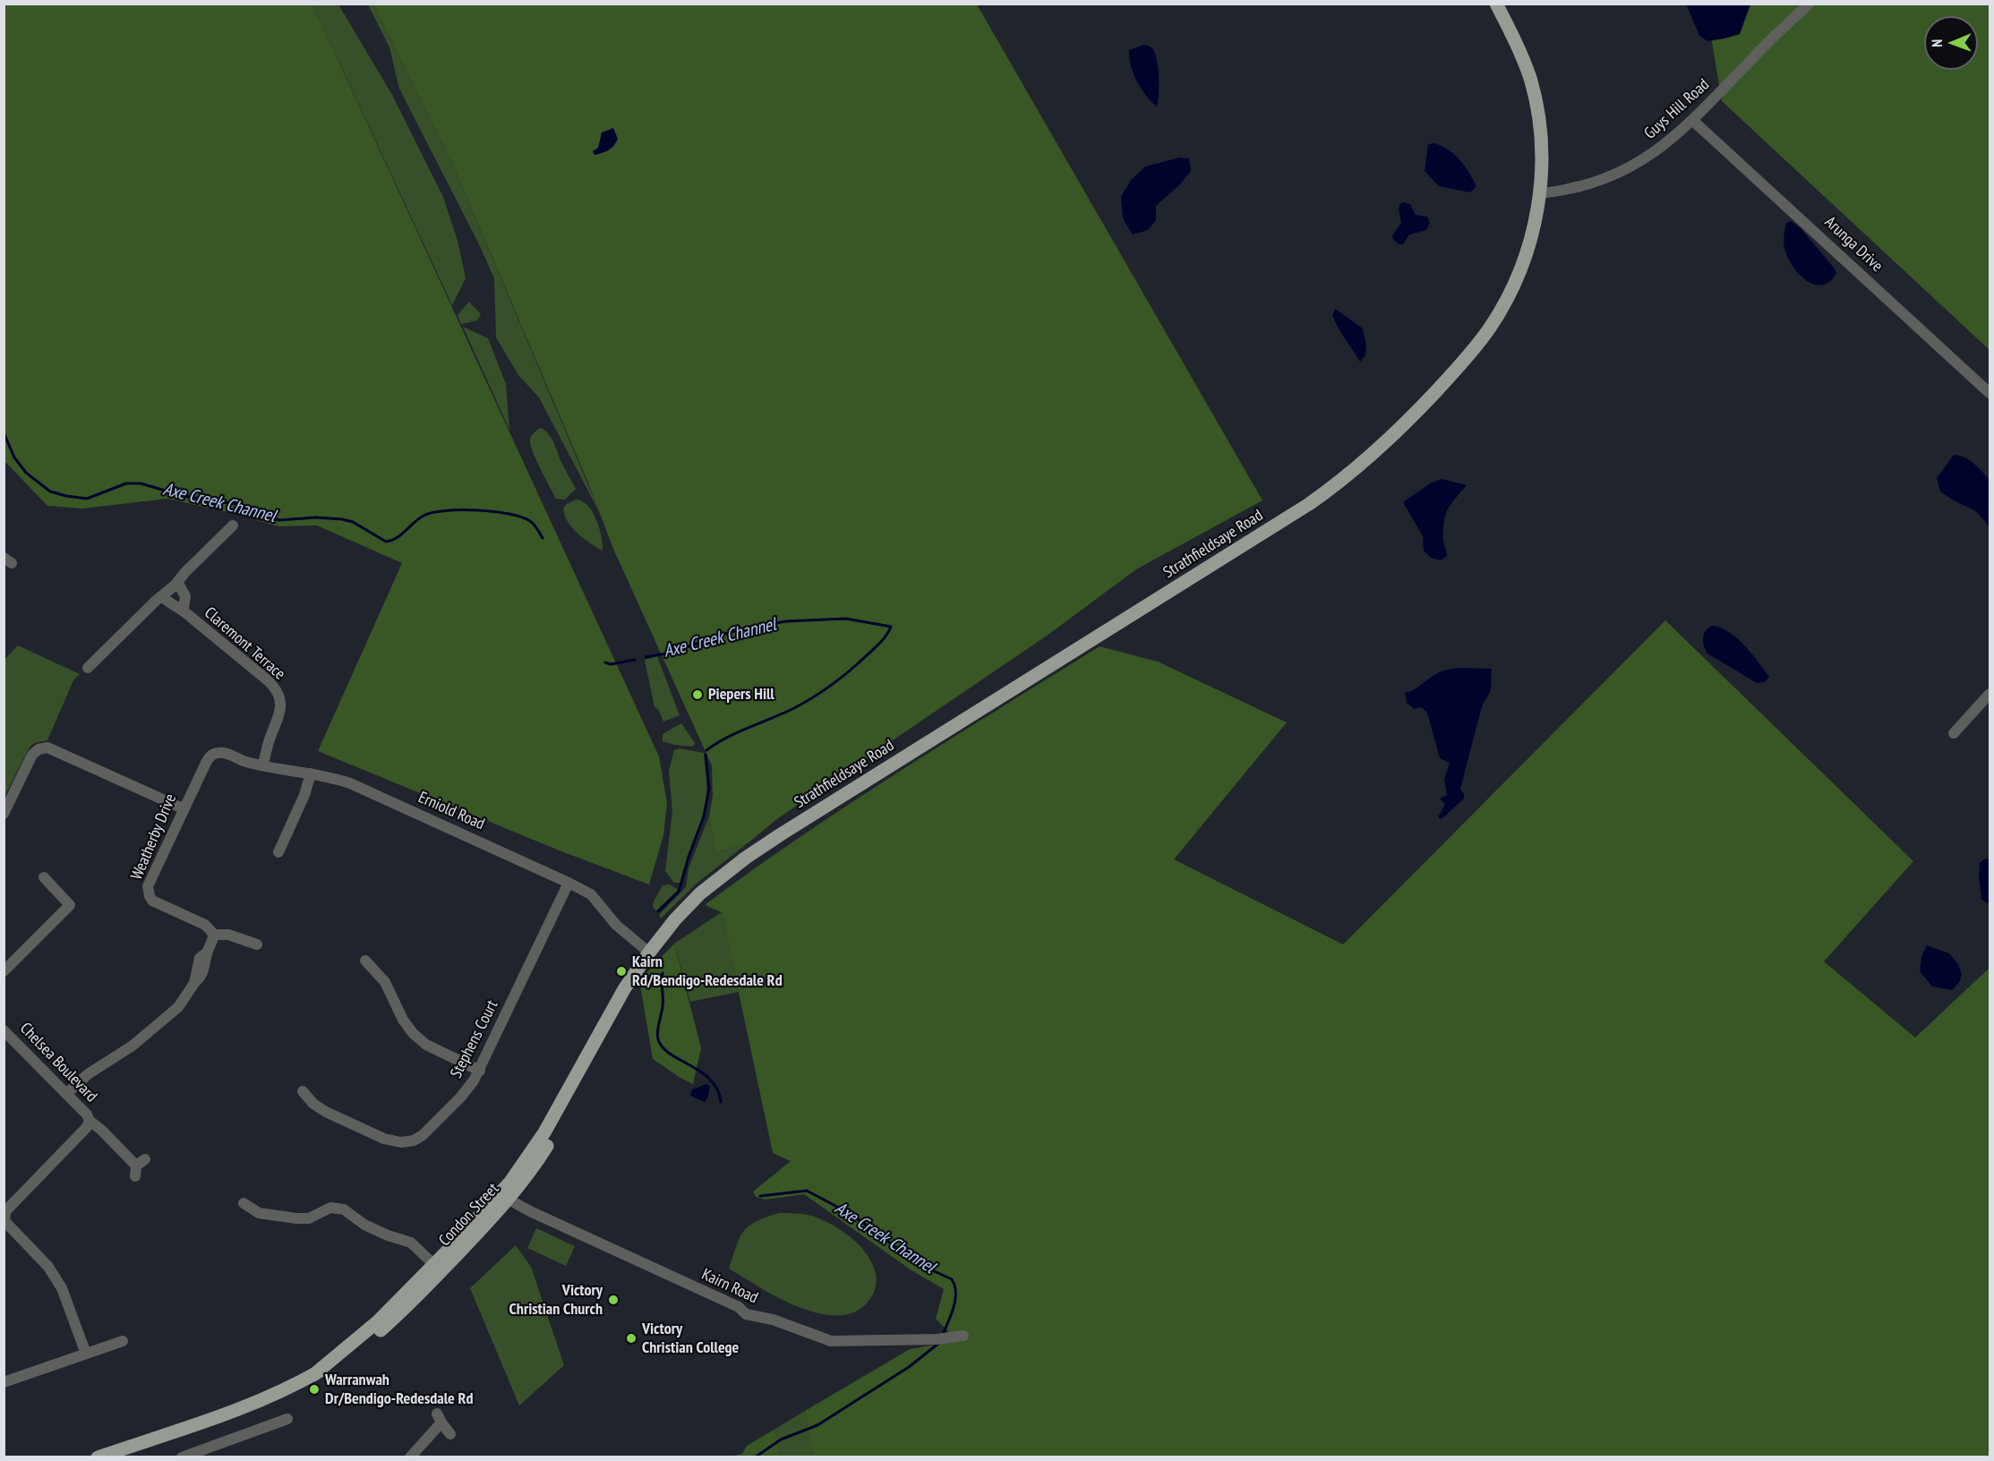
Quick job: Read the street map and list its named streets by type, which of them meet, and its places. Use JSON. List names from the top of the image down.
{
  "streets": {
    "main road": ["Strathfieldsaye Road", "Condon Street"],
    "street": [
      "Guys Hill Road",
      "Arunga Drive",
      "Claremont Terrace",
      "Erniold Road",
      "Weatherby Drive",
      "Stephens Court",
      "Chelsea Boulevard",
      "Kairn Road"
    ]
  },
  "crossings": [
    ["Guys Hill Road", "Arunga Drive"],
    ["Guys Hill Road", "Strathfieldsaye Road"],
    ["Strathfieldsaye Road", "Erniold Road"],
    ["Strathfieldsaye Road", "Condon Street"],
    ["Claremont Terrace", "Erniold Road"],
    ["Erniold Road", "Weatherby Drive"],
    ["Erniold Road", "Stephens Court"],
    ["Erniold Road", "Condon Street"],
    ["Condon Street", "Kairn Road"]
  ],
  "water": ["Axe Creek Channel"],
  "places": [
    "Piepers Hill",
    "Kairn Rd/Bendigo-Redesdale Rd",
    "Victory Christian Church",
    "Victory Christian College",
    "Warranwah Dr/Bendigo-Redesdale Rd"
  ],
  "north": "left"
}
